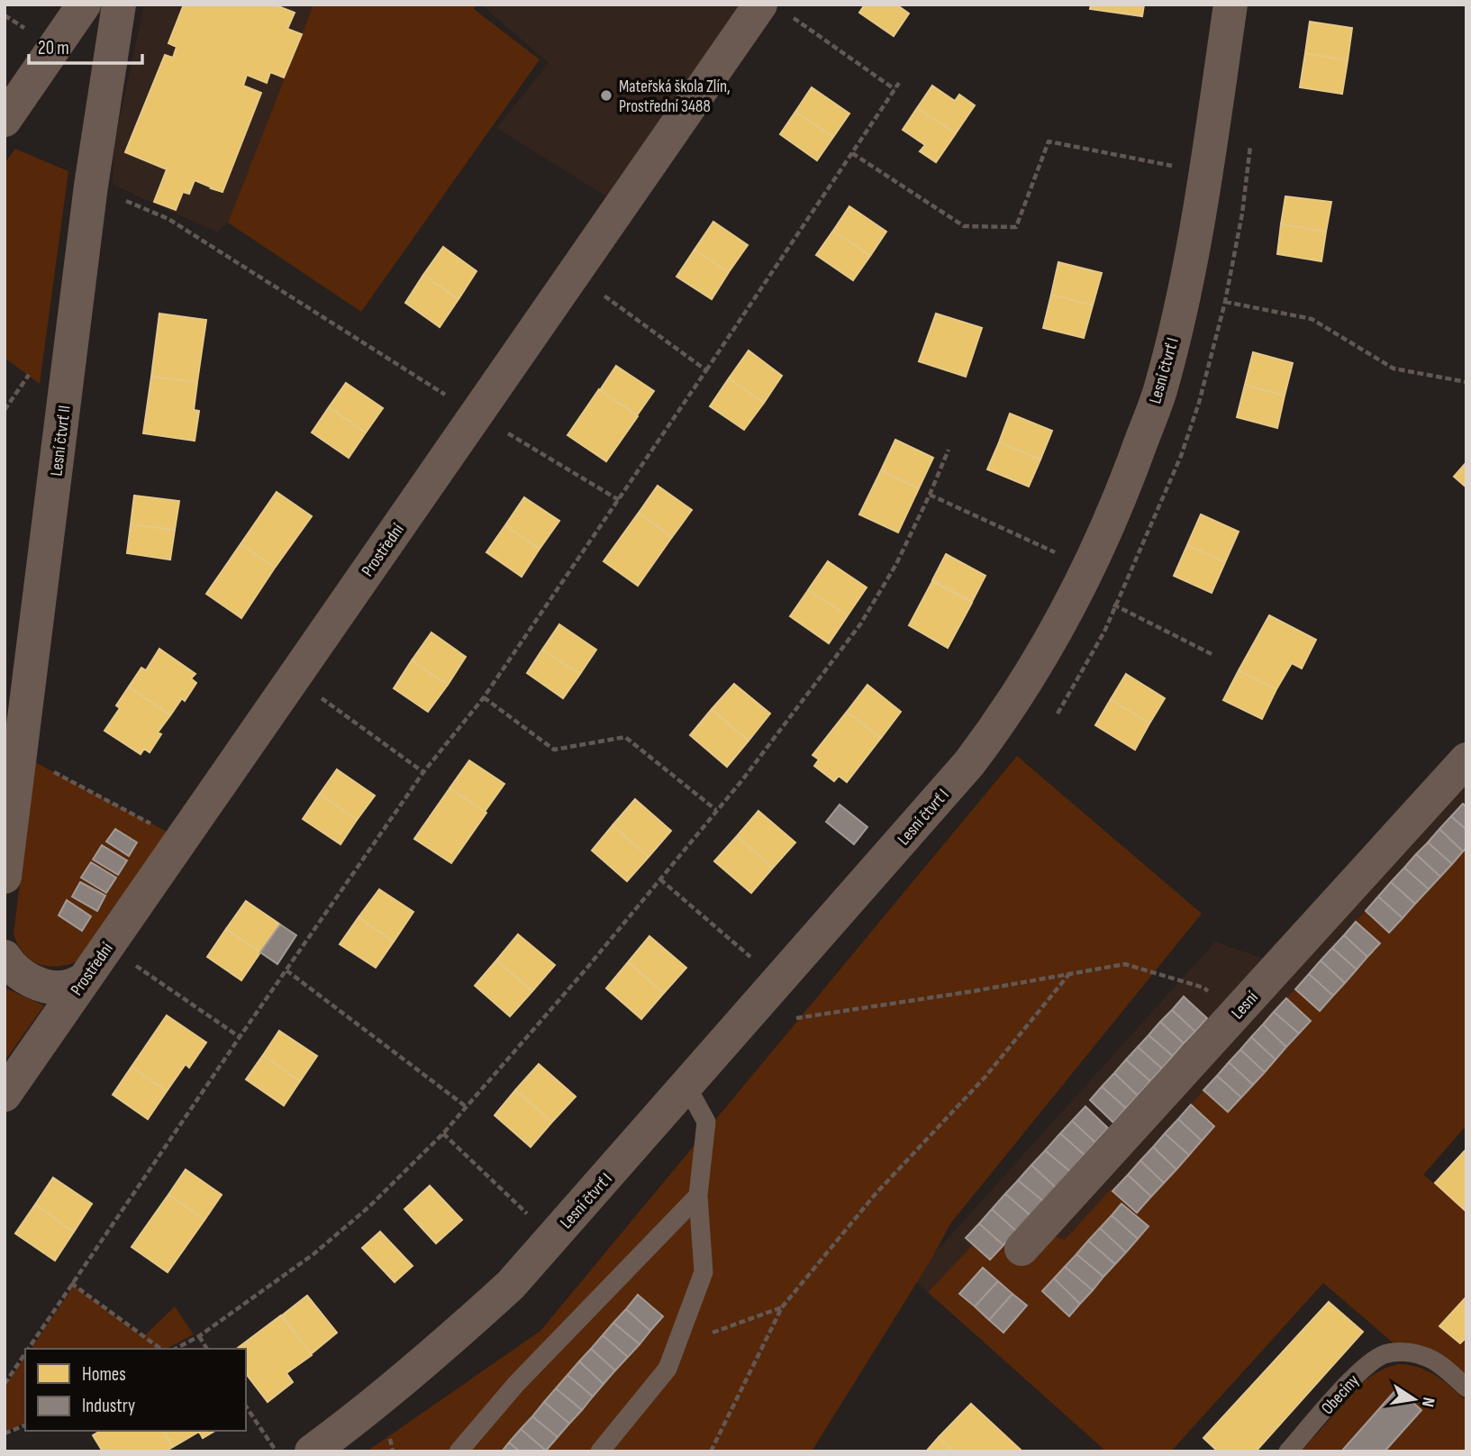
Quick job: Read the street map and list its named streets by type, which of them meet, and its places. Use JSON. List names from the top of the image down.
{
  "streets": {
    "street": [
      "Lesní čtvrť I",
      "Lesní čtvrť II",
      "Prostřední",
      "Lesní"
    ],
    "lane": ["Obeciny"]
  },
  "places": ["Mateřská škola Zlín, Prostřední 3488"],
  "legend": ["Homes", "Industry"],
  "scale_bar": "20 m",
  "north": "right"
}
